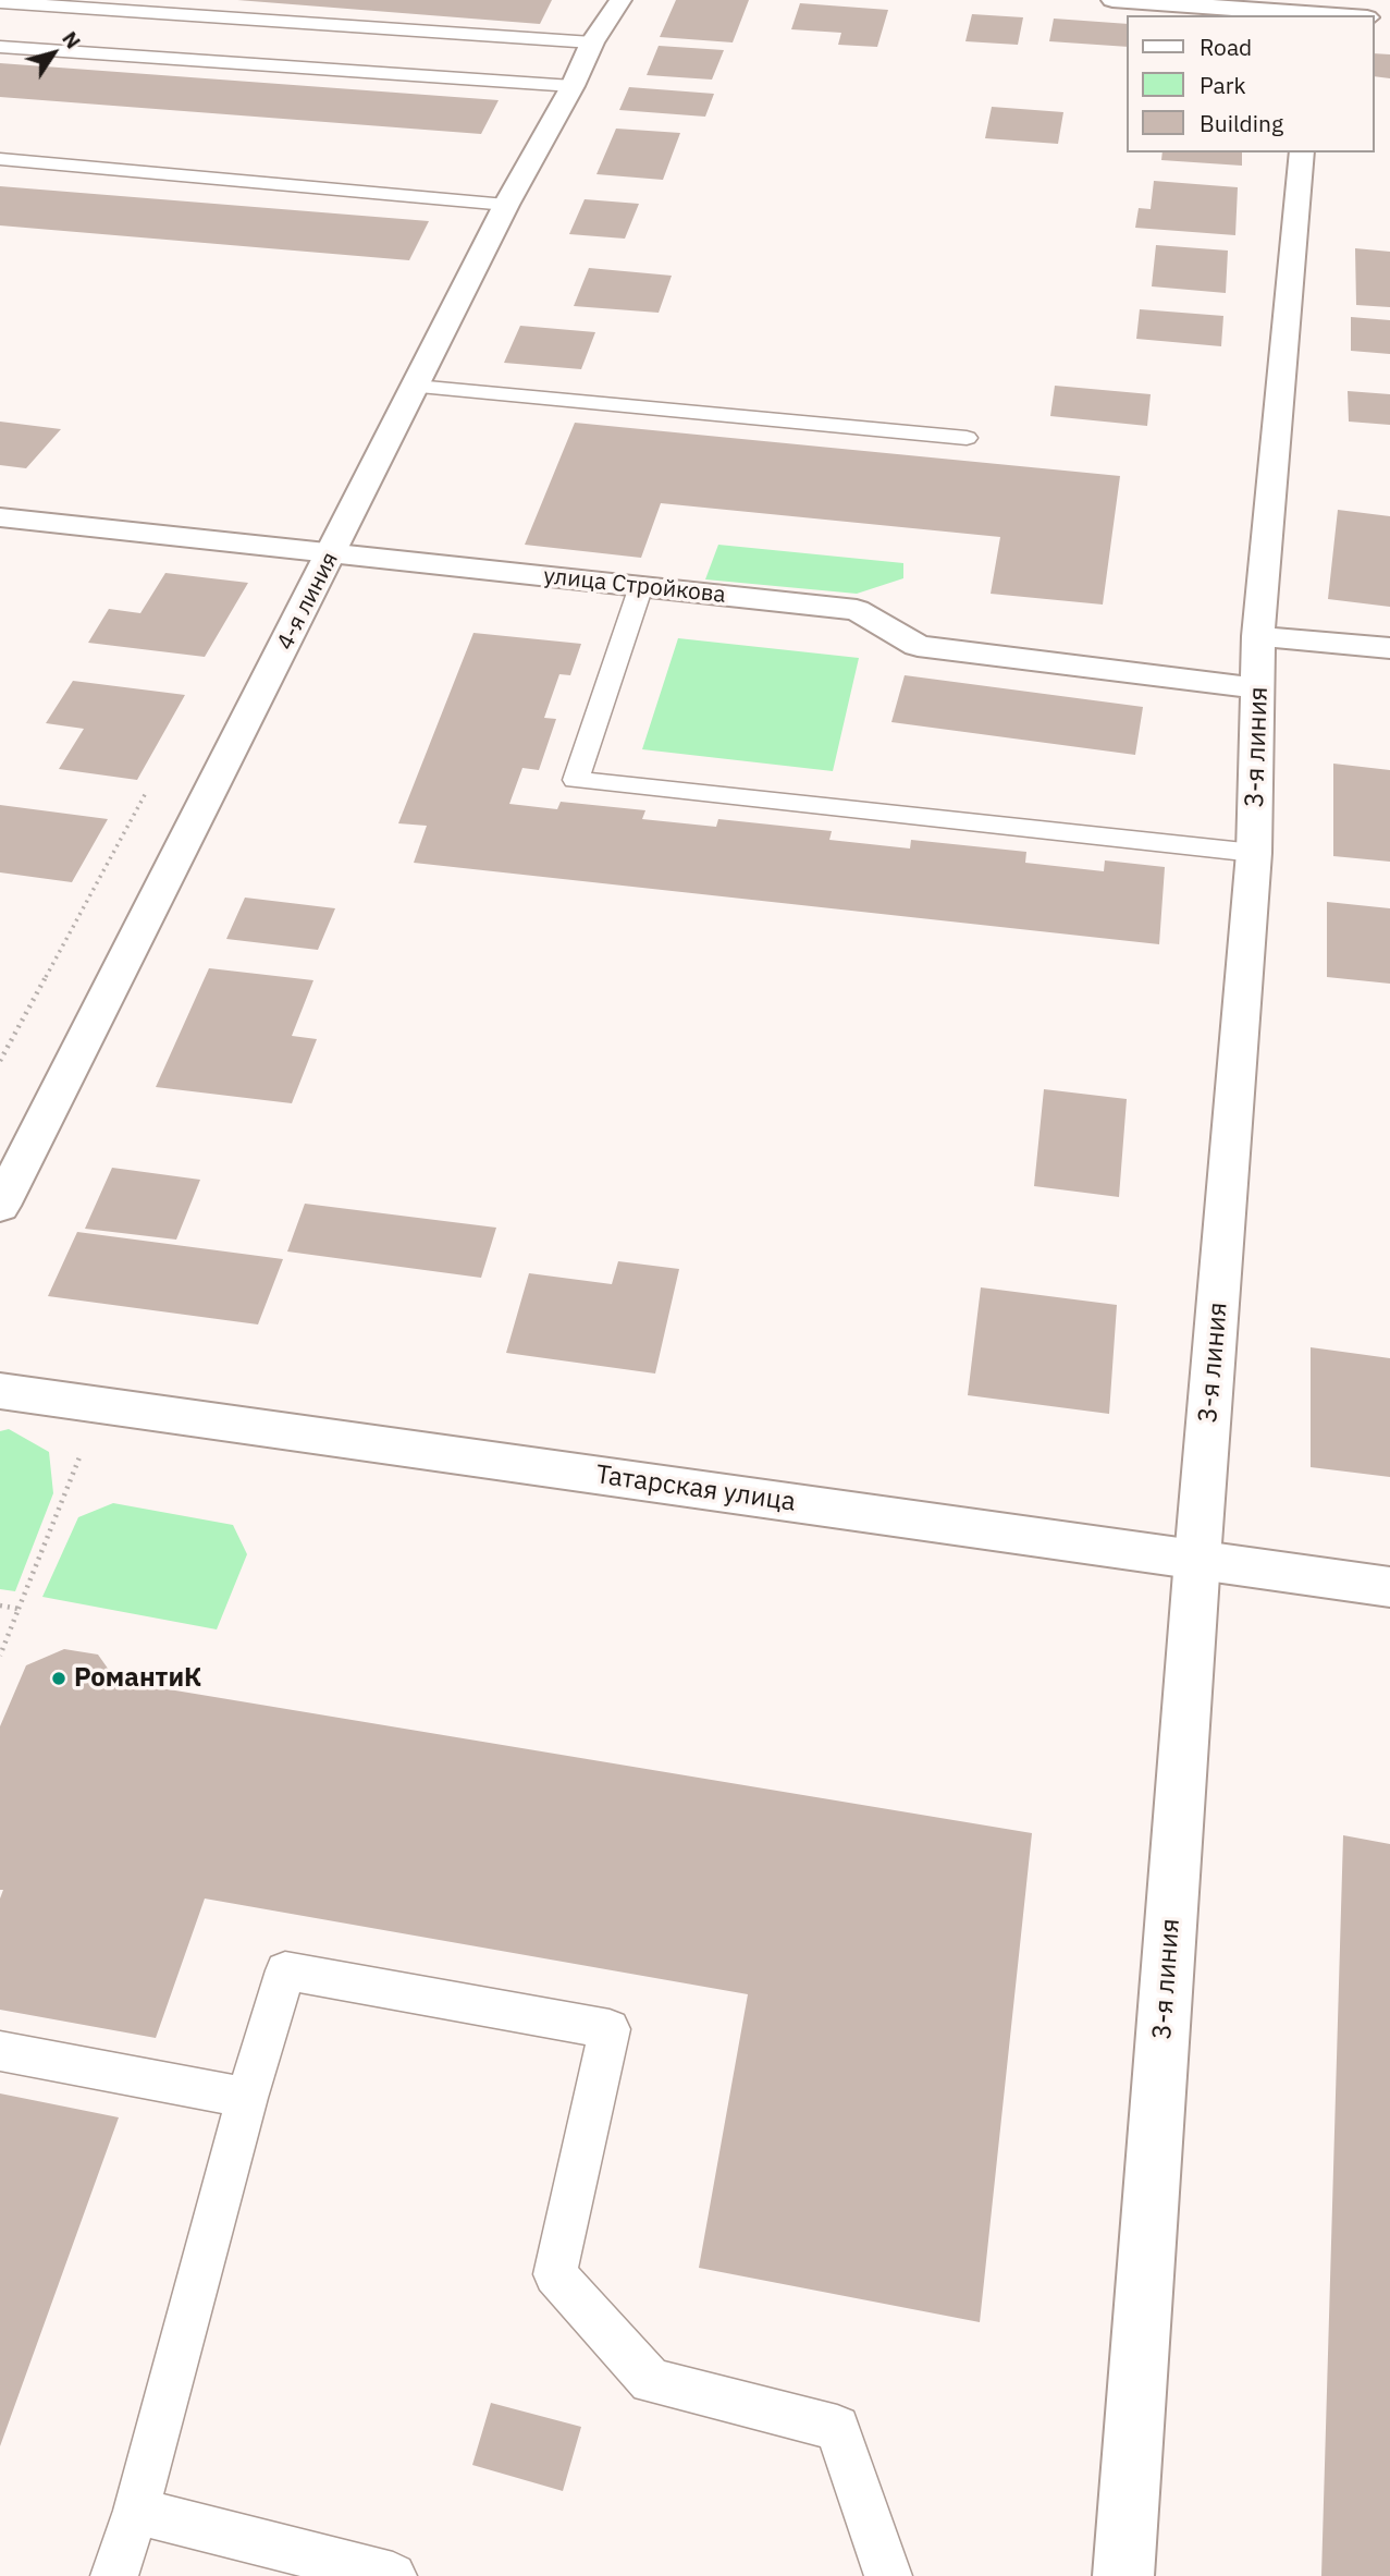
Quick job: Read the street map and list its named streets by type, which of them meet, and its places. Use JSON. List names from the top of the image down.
{
  "streets": {
    "street": [
      "улица Стройкова",
      "4-я линия",
      "3-я линия",
      "Татарская улица"
    ]
  },
  "crossings": [
    ["улица Стройкова", "4-я линия"],
    ["улица Стройкова", "3-я линия"],
    ["3-я линия", "Татарская улица"]
  ],
  "places": ["РомантиК"],
  "legend": ["Road", "Park", "Building"],
  "north": "top right"
}
